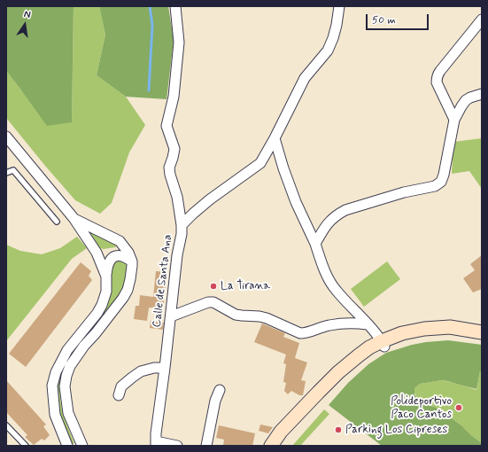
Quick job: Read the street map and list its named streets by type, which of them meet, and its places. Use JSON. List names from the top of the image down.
{
  "streets": {
    "street": ["Calle de Santa Ana"]
  },
  "places": ["La Tirana", "Polideportivo Paco Cantos", "Parking Los Cipreses"],
  "scale_bar": "50 m",
  "north": "top"
}
